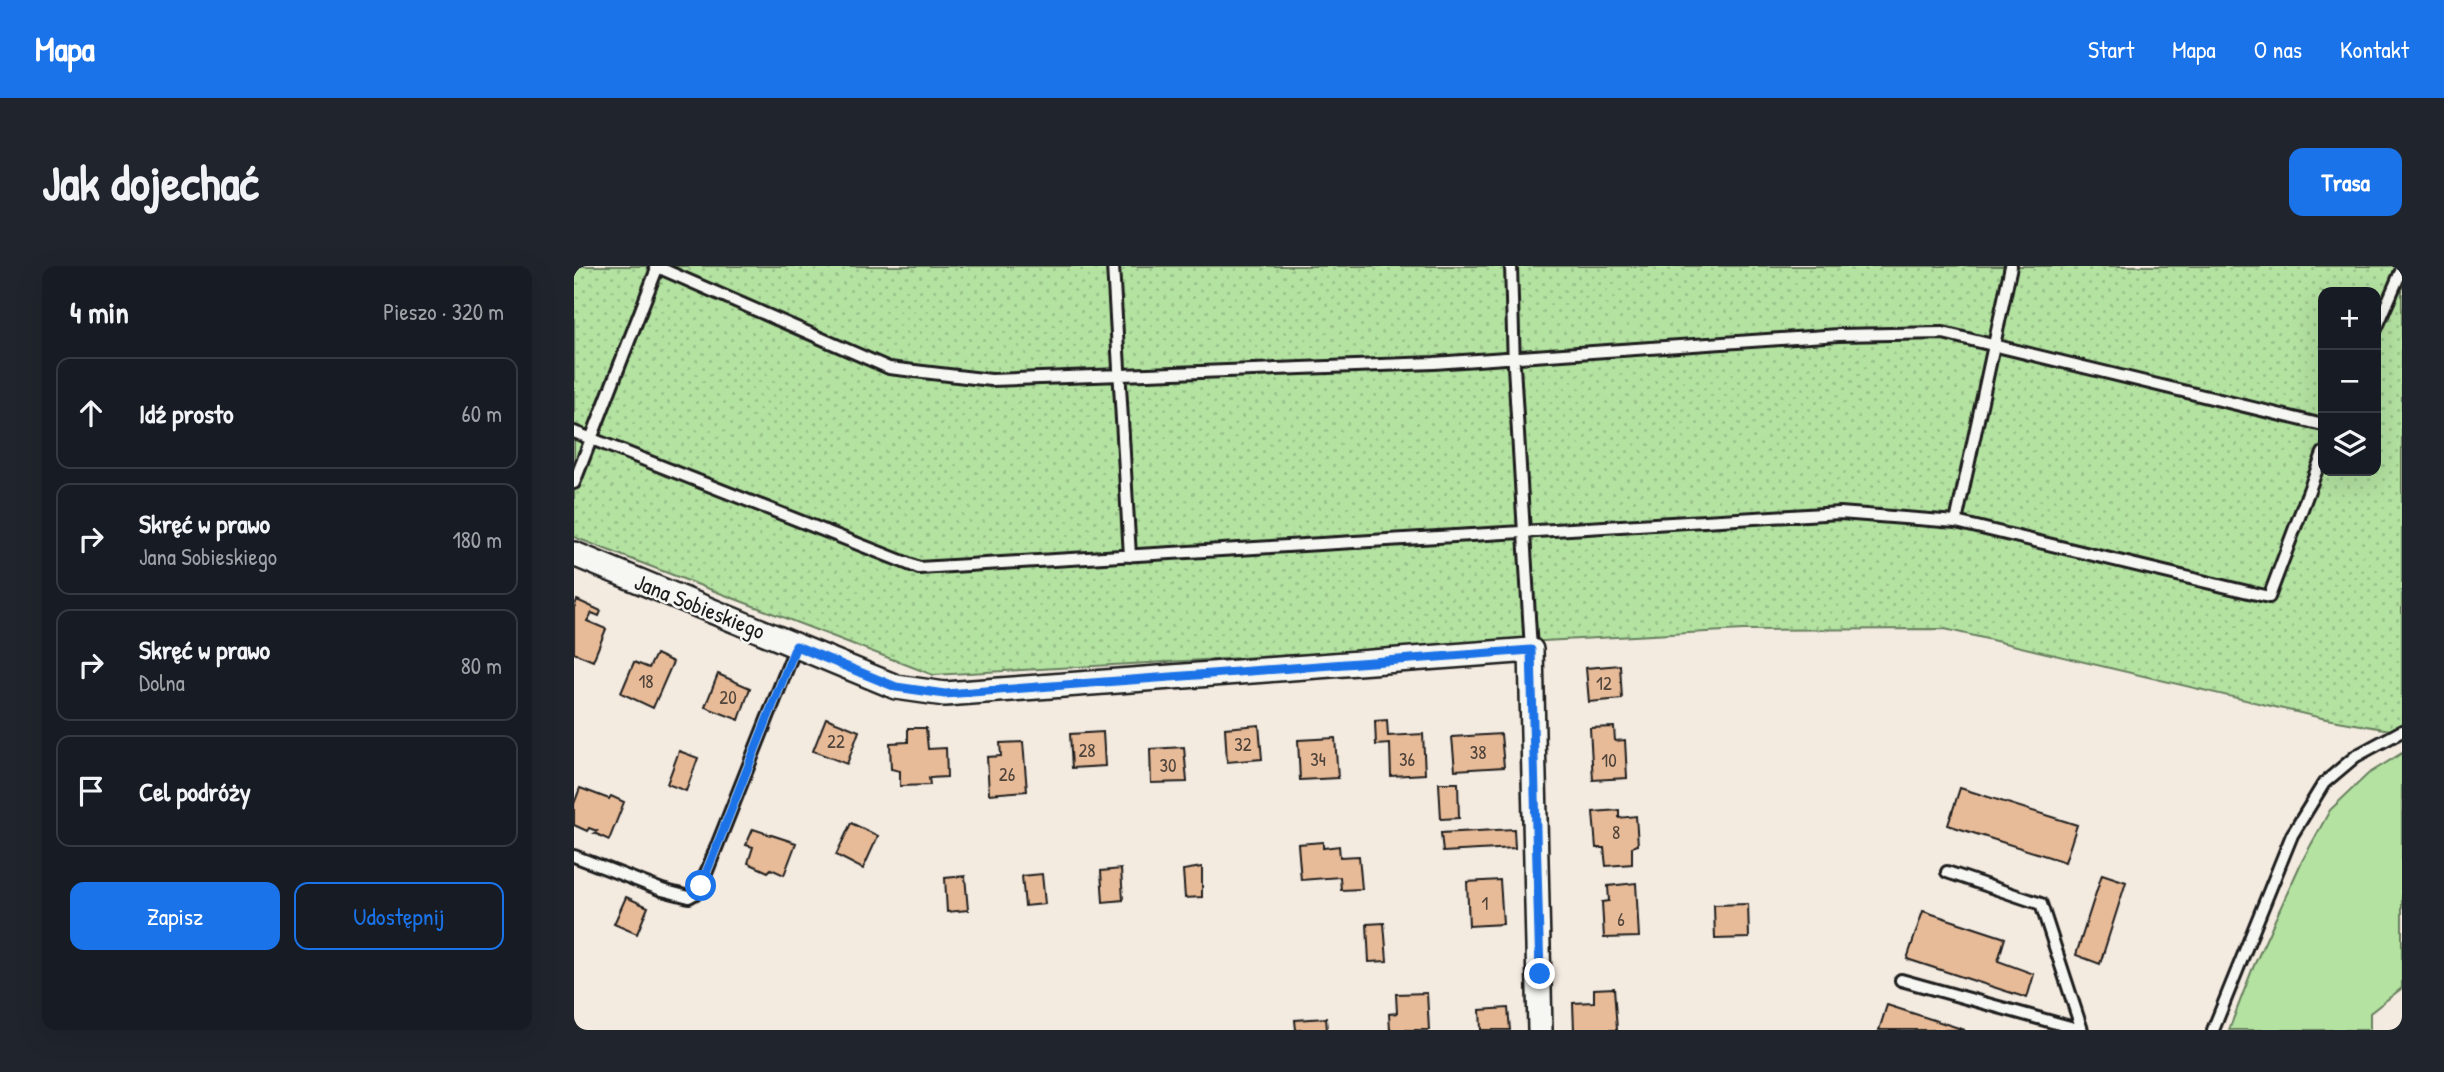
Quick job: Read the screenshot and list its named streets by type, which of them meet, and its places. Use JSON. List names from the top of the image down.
{
  "streets": {
    "street": ["Jana Sobieskiego"]
  },
  "house_numbers": [
    "18",
    "12",
    "20",
    "22",
    "32",
    "28",
    "38",
    "34",
    "36",
    "10",
    "30",
    "26",
    "8",
    "1",
    "6"
  ],
  "page": {
    "header": "Mapa",
    "nav": [
      "Start",
      "Mapa",
      "O nas",
      "Kontakt"
    ],
    "buttons": [
      "Trasa",
      ["Zapisz", "Udostępnij"]
    ],
    "title": "Jak dojechać",
    "heading": ["4 min", "Pieszo · 320 m"],
    "map_buttons": ["+", "−"],
    "list": [
      ["Idź prosto", "60 m"],
      ["Skręć w prawo", "Jana Sobieskiego", "180 m"],
      ["Skręć w prawo", "Dolna", "80 m"],
      "Cel podróży"
    ]
  }
}
